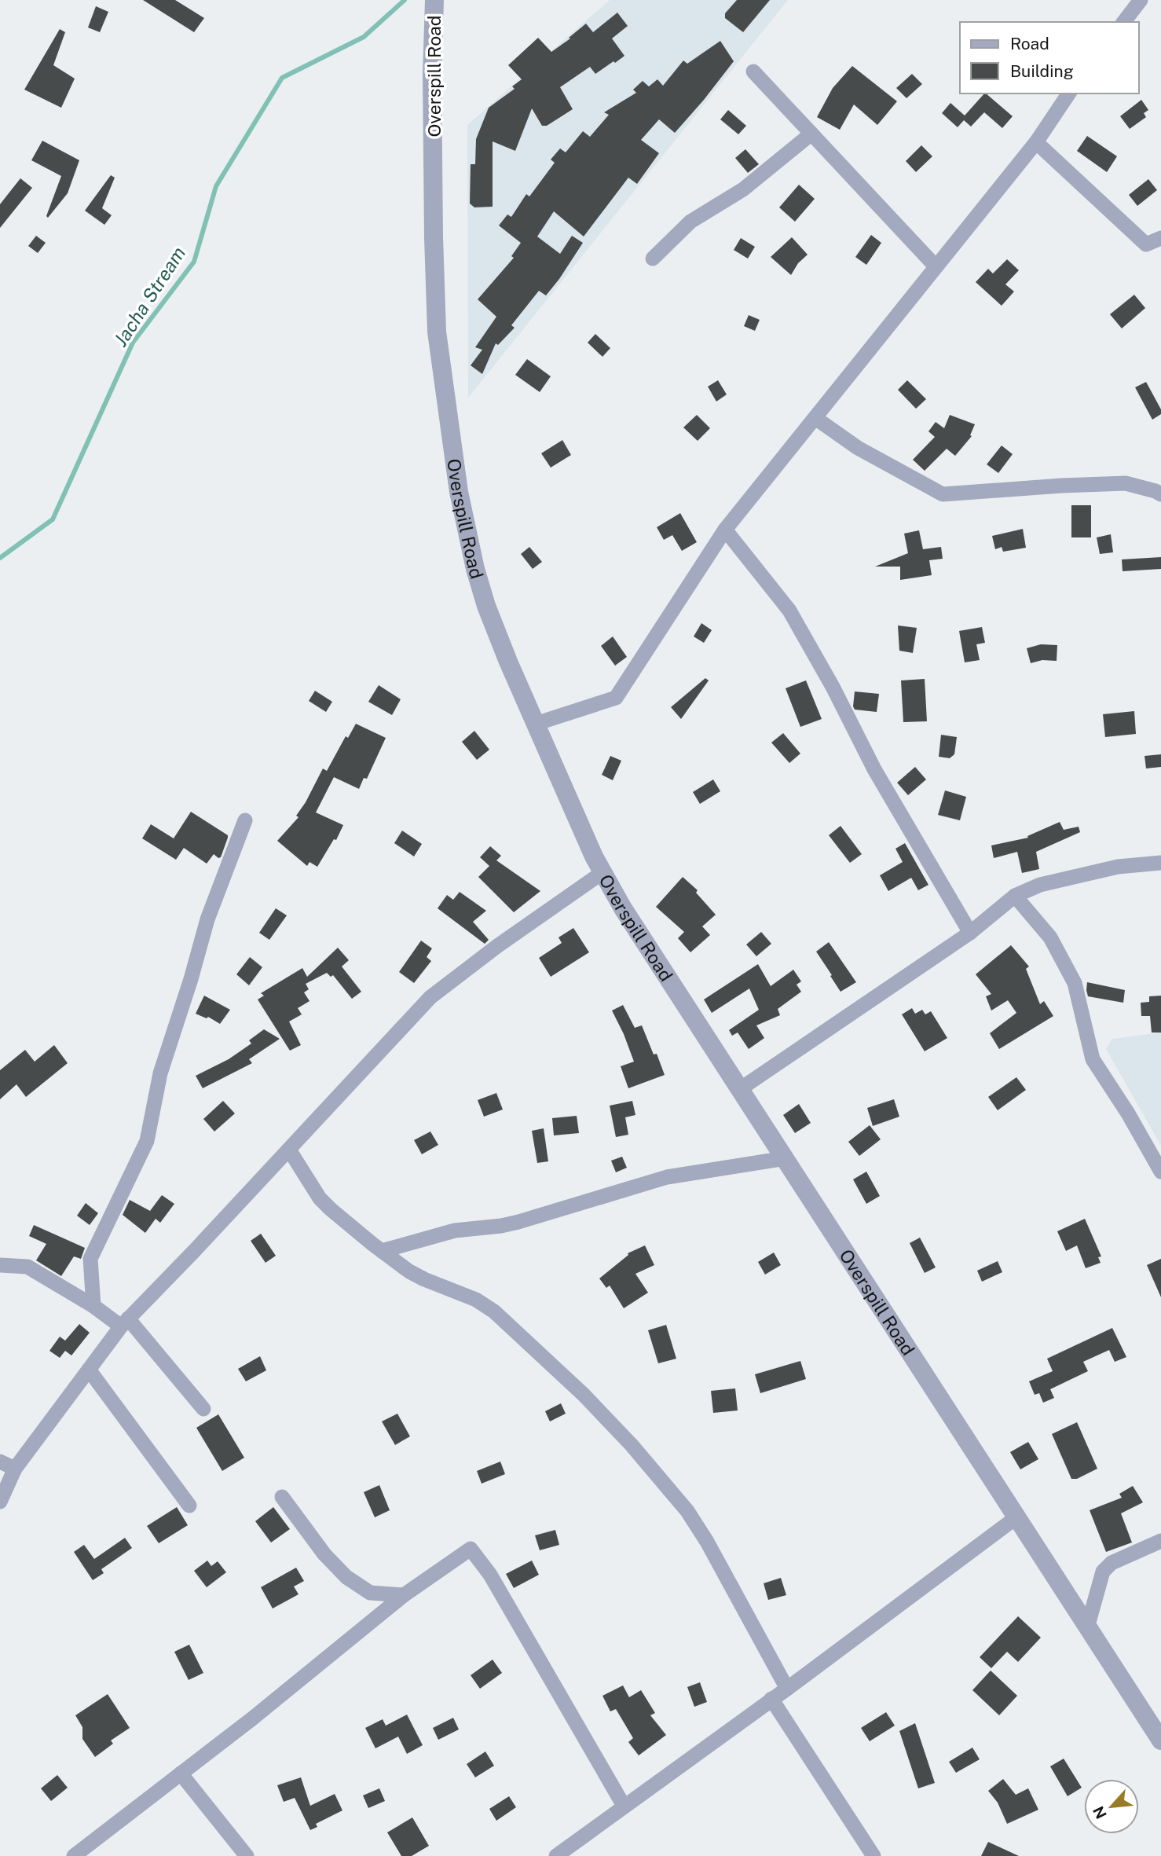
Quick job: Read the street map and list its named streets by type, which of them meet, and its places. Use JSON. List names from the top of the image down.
{
  "streets": {
    "street": ["Overspill Road"]
  },
  "water": ["Jacha Stream"],
  "legend": ["Road", "Building"],
  "north": "bottom left"
}
